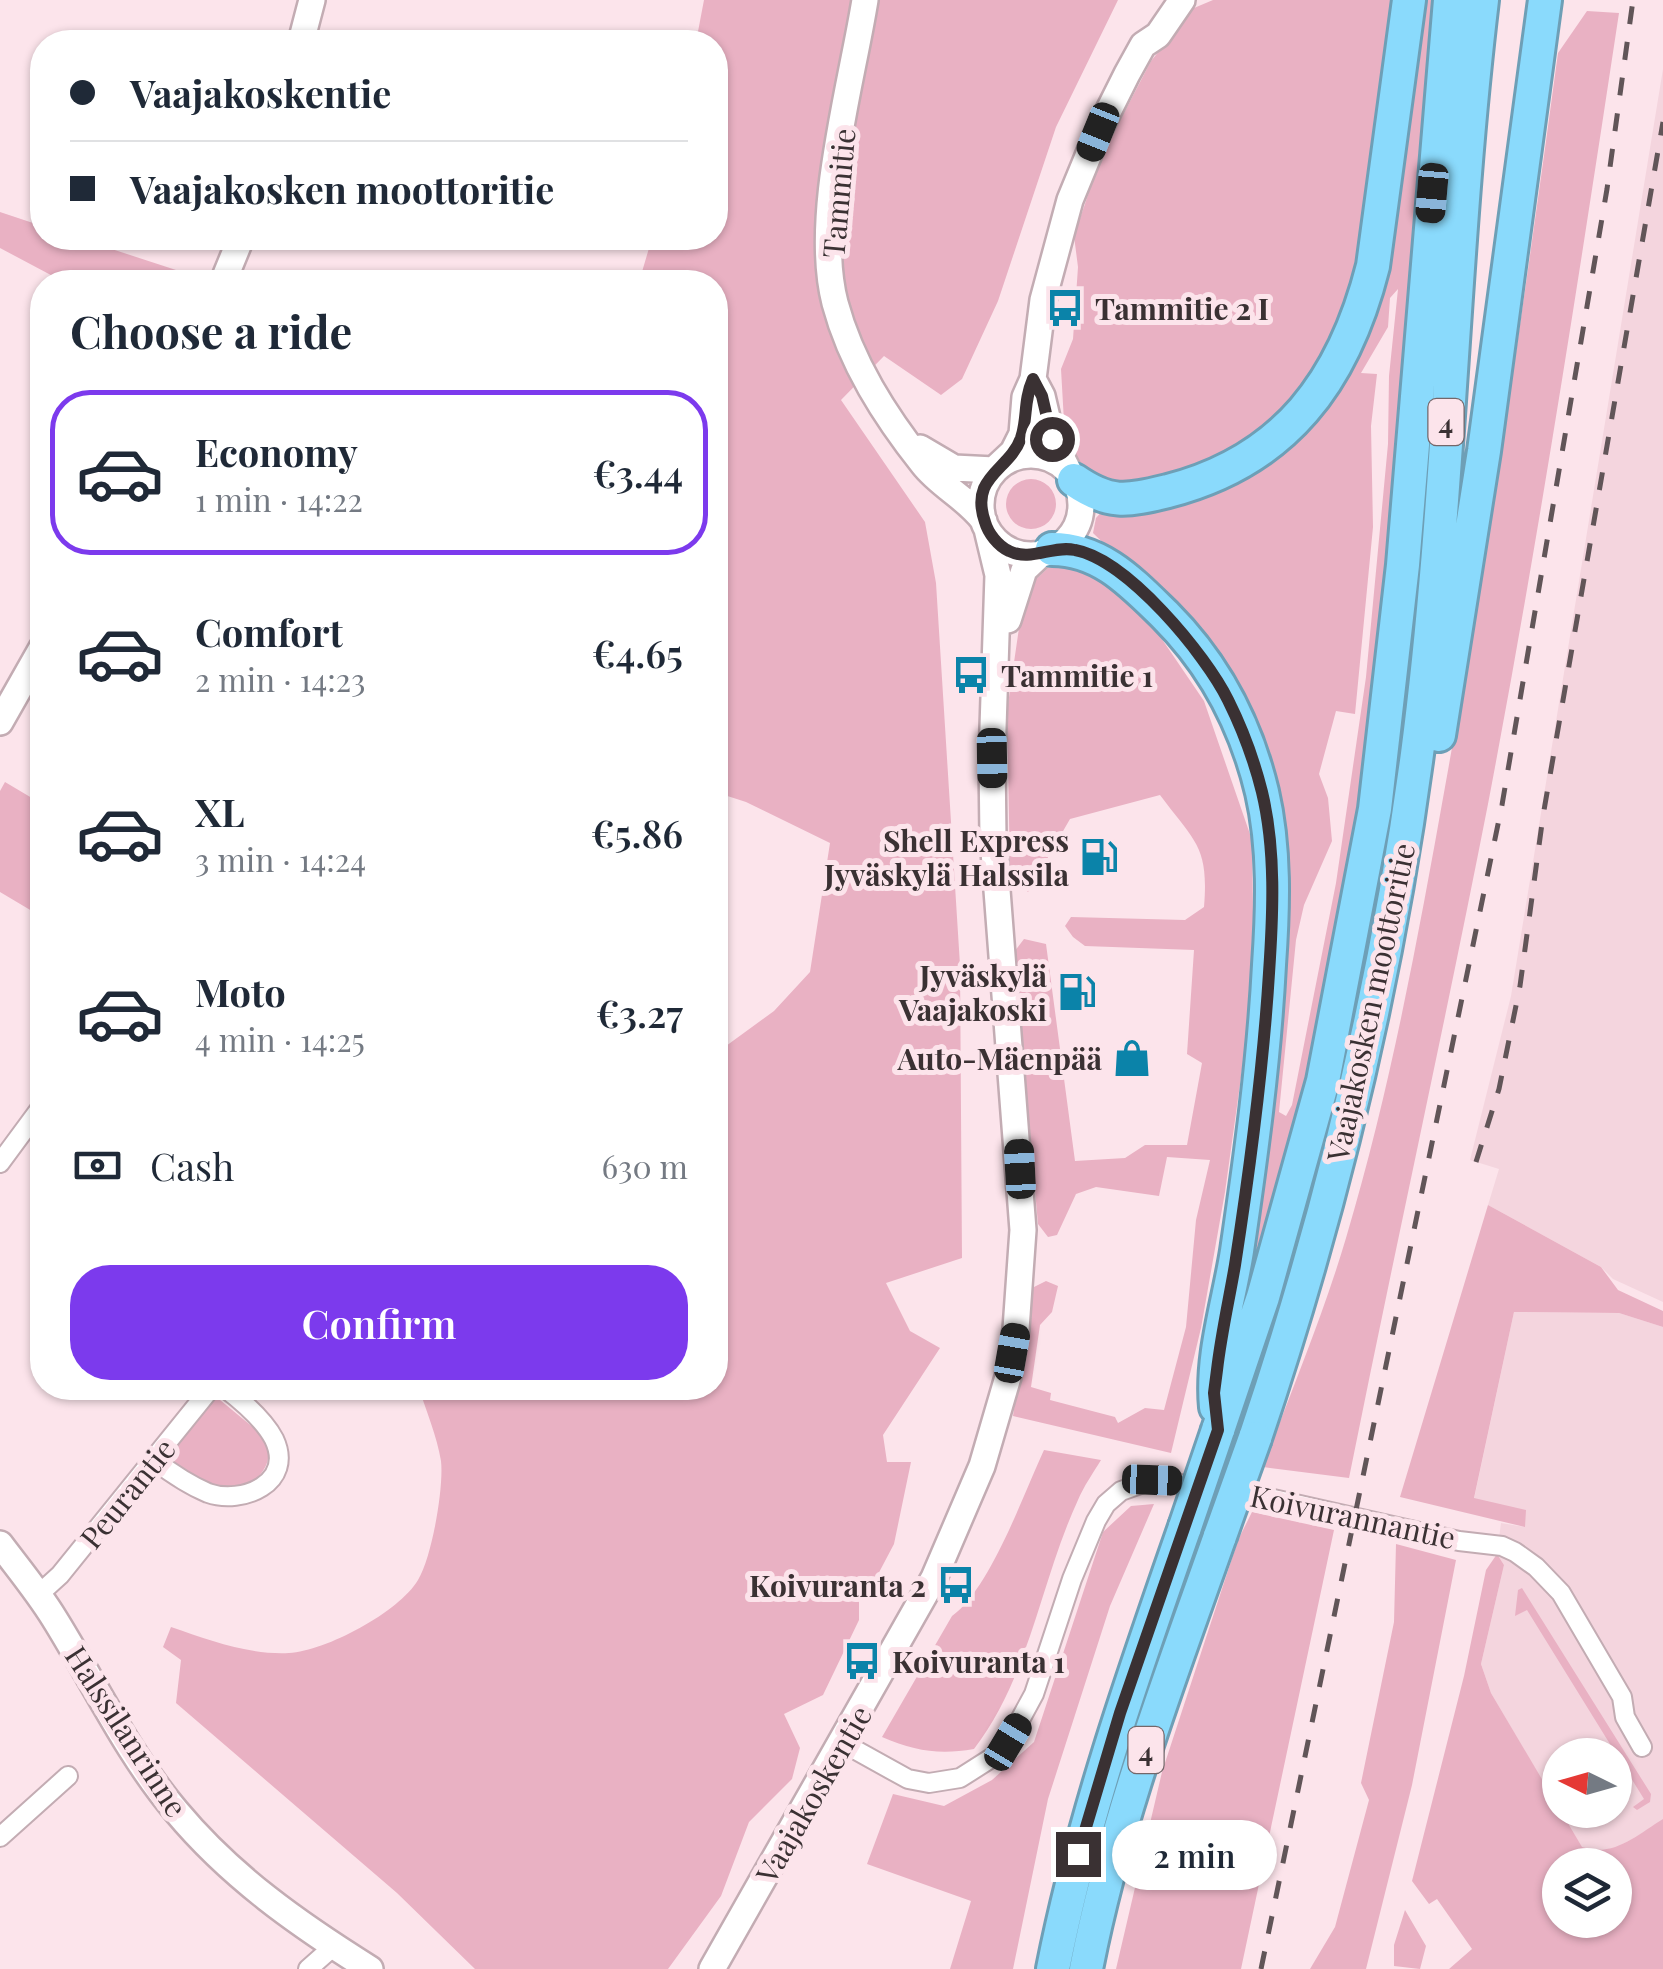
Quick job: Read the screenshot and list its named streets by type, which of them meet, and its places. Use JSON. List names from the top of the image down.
{
  "streets": {
    "highway": ["4", "Vaajakosken moottoritie"],
    "main road": ["Tammitie", "Halssilanrinne", "Vaajakoskentie"],
    "street": ["Peurantie", "Koivurannantie"]
  },
  "crossings": [
    ["Tammitie", "Vaajakoskentie"],
    ["Peurantie", "Halssilanrinne"],
    ["Koivurannantie", "Vaajakoskentie"]
  ],
  "places": {
    "bus stop": [
      "Tammitie 2 I",
      "Tammitie 1",
      "Koivuranta 2",
      "Koivuranta 1"
    ],
    "fuel station": ["Shell Express Jyväskylä Halssila", "Jyväskylä Vaajakoski"],
    "shop": ["Auto-Mäenpää"]
  },
  "north": "left",
  "page": {
    "banner": ["Vaajakoskentie", "Vaajakosken moottoritie"],
    "heading": "Choose a ride",
    "list": [
      {
        "name": "Economy",
        "note": "1 min · 14:22",
        "value": "€3.44"
      },
      {
        "name": "Comfort",
        "note": "2 min · 14:23",
        "value": "€4.65"
      },
      {
        "name": "XL",
        "note": "3 min · 14:24",
        "value": "€5.86"
      },
      {
        "name": "Moto",
        "note": "4 min · 14:25",
        "value": "€3.27"
      }
    ],
    "pay": ["Cash", "630 m"],
    "buttons": "Confirm",
    "bubble": "2 min"
  }
}
